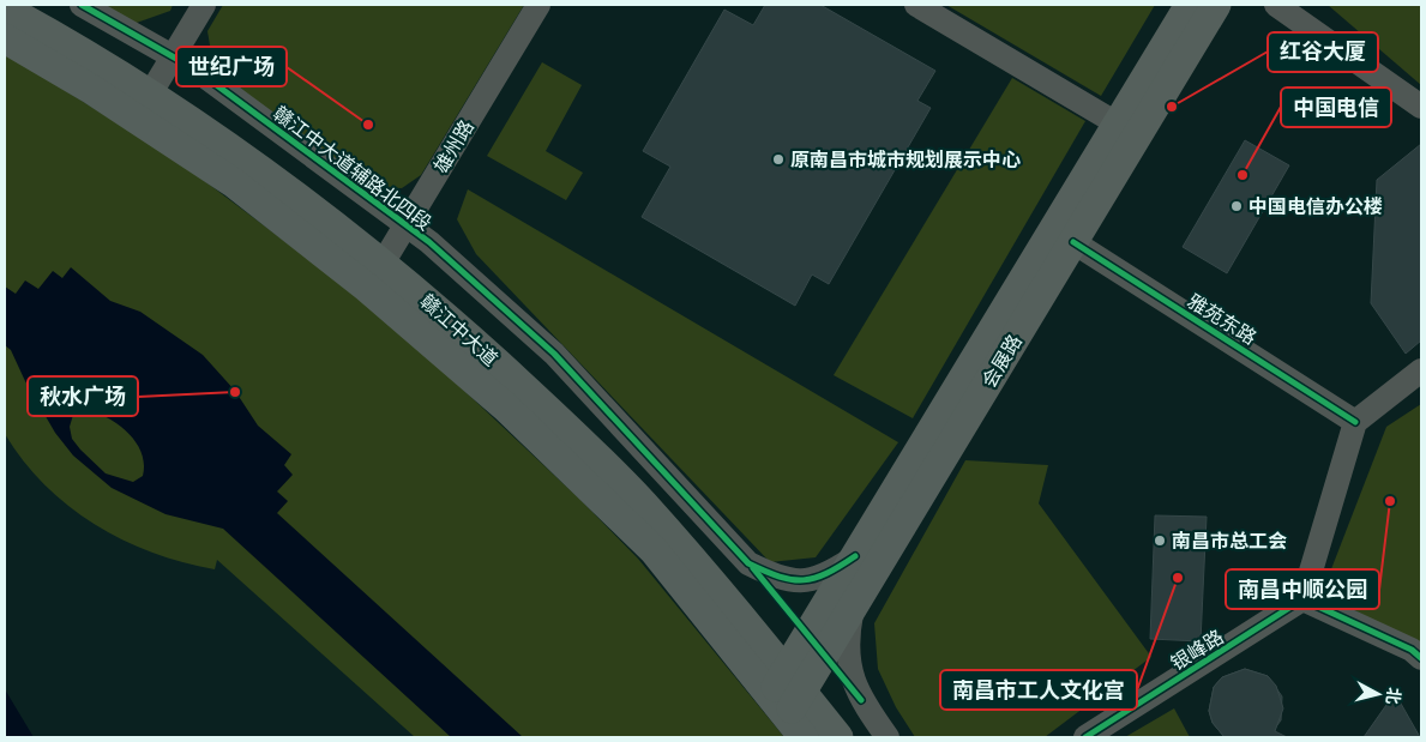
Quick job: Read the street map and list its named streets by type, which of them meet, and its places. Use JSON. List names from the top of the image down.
{
  "streets": {
    "main road": ["赣江中大道", "会展路"],
    "street": [
      "雄州路",
      "赣江中大道辅路北四段",
      "雅苑东路",
      "银峰路"
    ]
  },
  "crossings": [
    ["雄州路", "赣江中大道辅路北四段"],
    ["雄州路", "赣江中大道"],
    ["赣江中大道辅路北四段", "会展路"],
    ["雅苑东路", "会展路"],
    ["赣江中大道", "会展路"]
  ],
  "places": [
    "红谷大厦",
    "世纪广场",
    "原南昌市城市规划展示中心",
    "中国电信",
    "中国电信办公楼",
    "秋水广场",
    "南昌中顺公园",
    "南昌市总工会",
    "南昌市工人文化宫"
  ],
  "north": "right"
}
